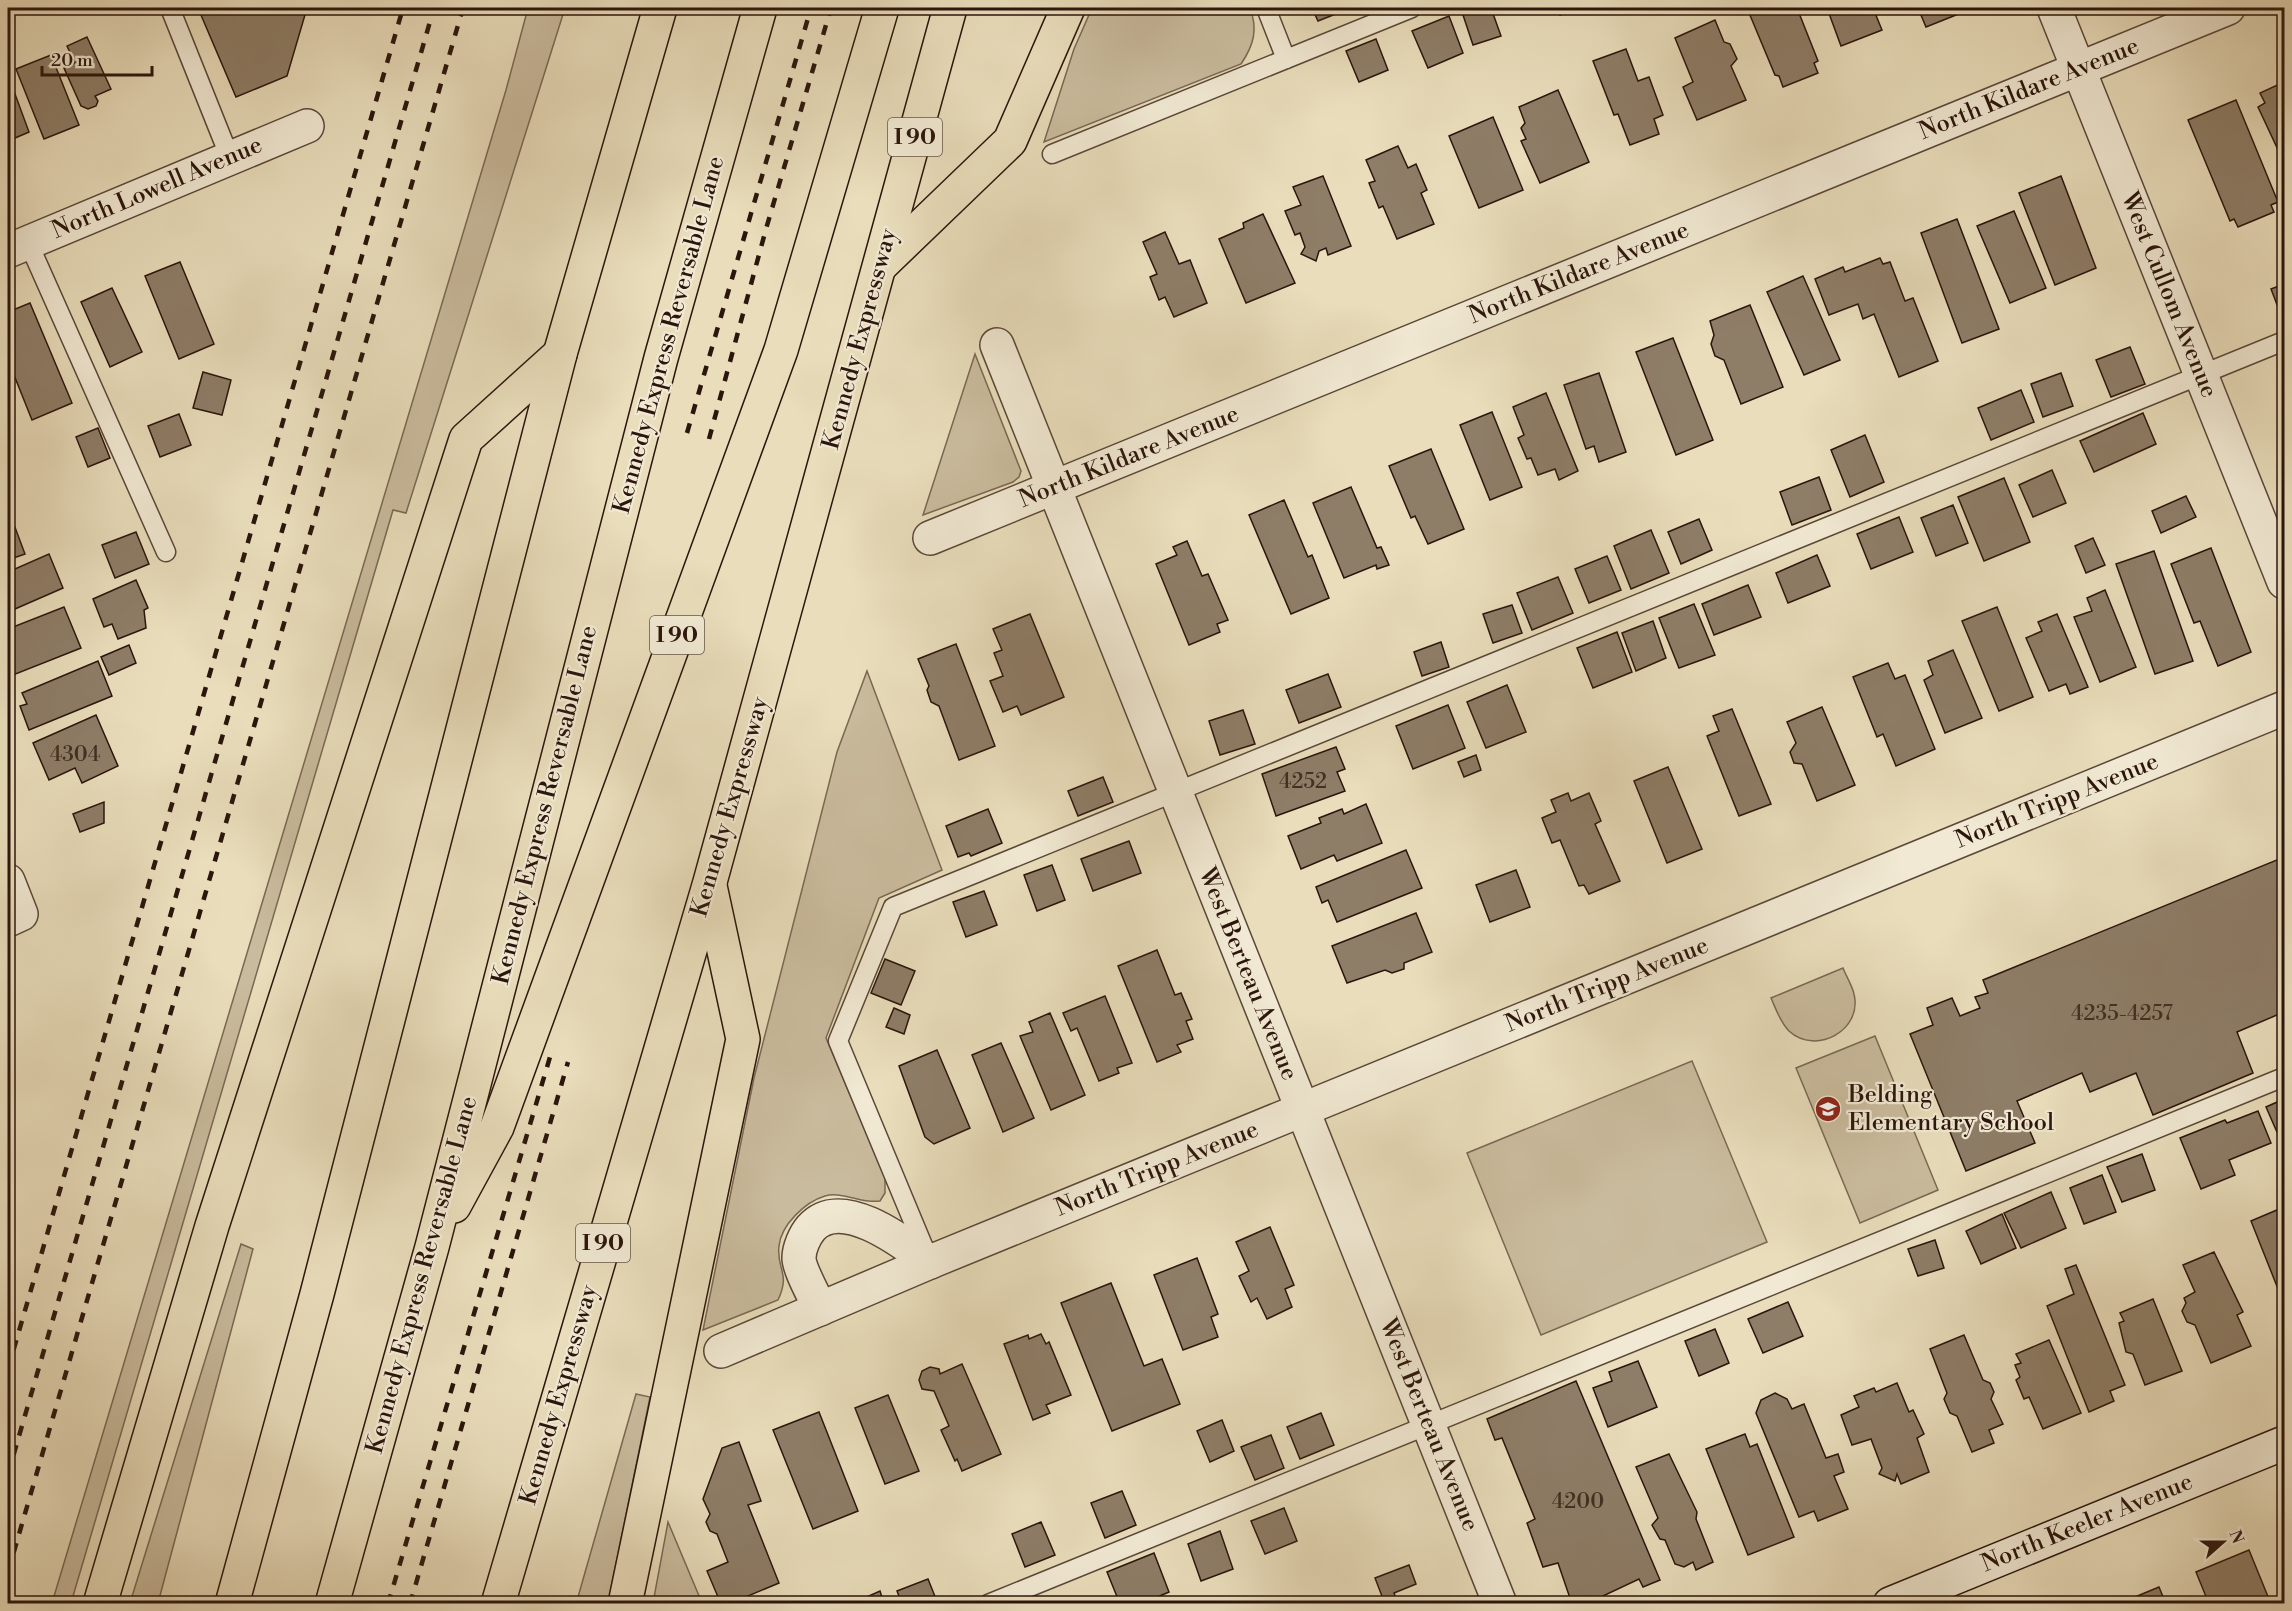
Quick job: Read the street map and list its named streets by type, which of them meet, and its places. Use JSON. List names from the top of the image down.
{
  "streets": {
    "highway": ["I 90", "Kennedy Express Reversable Lane", "Kennedy Expressway"],
    "street": [
      "North Kildare Avenue",
      "North Lowell Avenue",
      "West Cullom Avenue",
      "North Tripp Avenue",
      "West Berteau Avenue",
      "North Keeler Avenue"
    ]
  },
  "crossings": [
    ["North Kildare Avenue", "West Cullom Avenue"],
    ["North Kildare Avenue", "West Berteau Avenue"],
    ["I 90", "Kennedy Express Reversable Lane"],
    ["North Tripp Avenue", "West Berteau Avenue"]
  ],
  "places": {
    "school or university": ["Belding Elementary School"]
  },
  "house_numbers": [
    "4304",
    "4252",
    "4235-4257",
    "4200"
  ],
  "scale_bar": "20 m",
  "north": "right"
}
